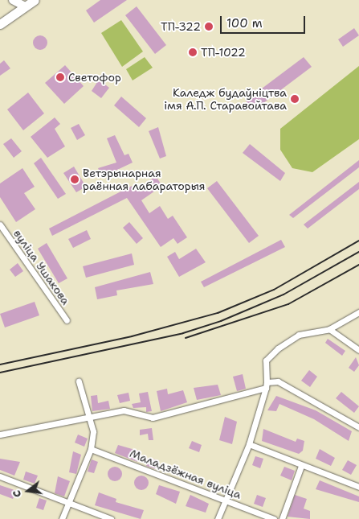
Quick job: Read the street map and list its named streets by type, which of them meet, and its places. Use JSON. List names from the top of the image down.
{
  "streets": {
    "street": ["вуліца Ушакова", "Маладзёжная вуліца"]
  },
  "places": [
    "ТП-322",
    "ТП-1022",
    "Светофор",
    "Каледж будаўніцтва імя А.П. Старавойтава",
    "Ветэрынарная раённая лабараторыя"
  ],
  "scale_bar": "100 m",
  "north": "left"
}
